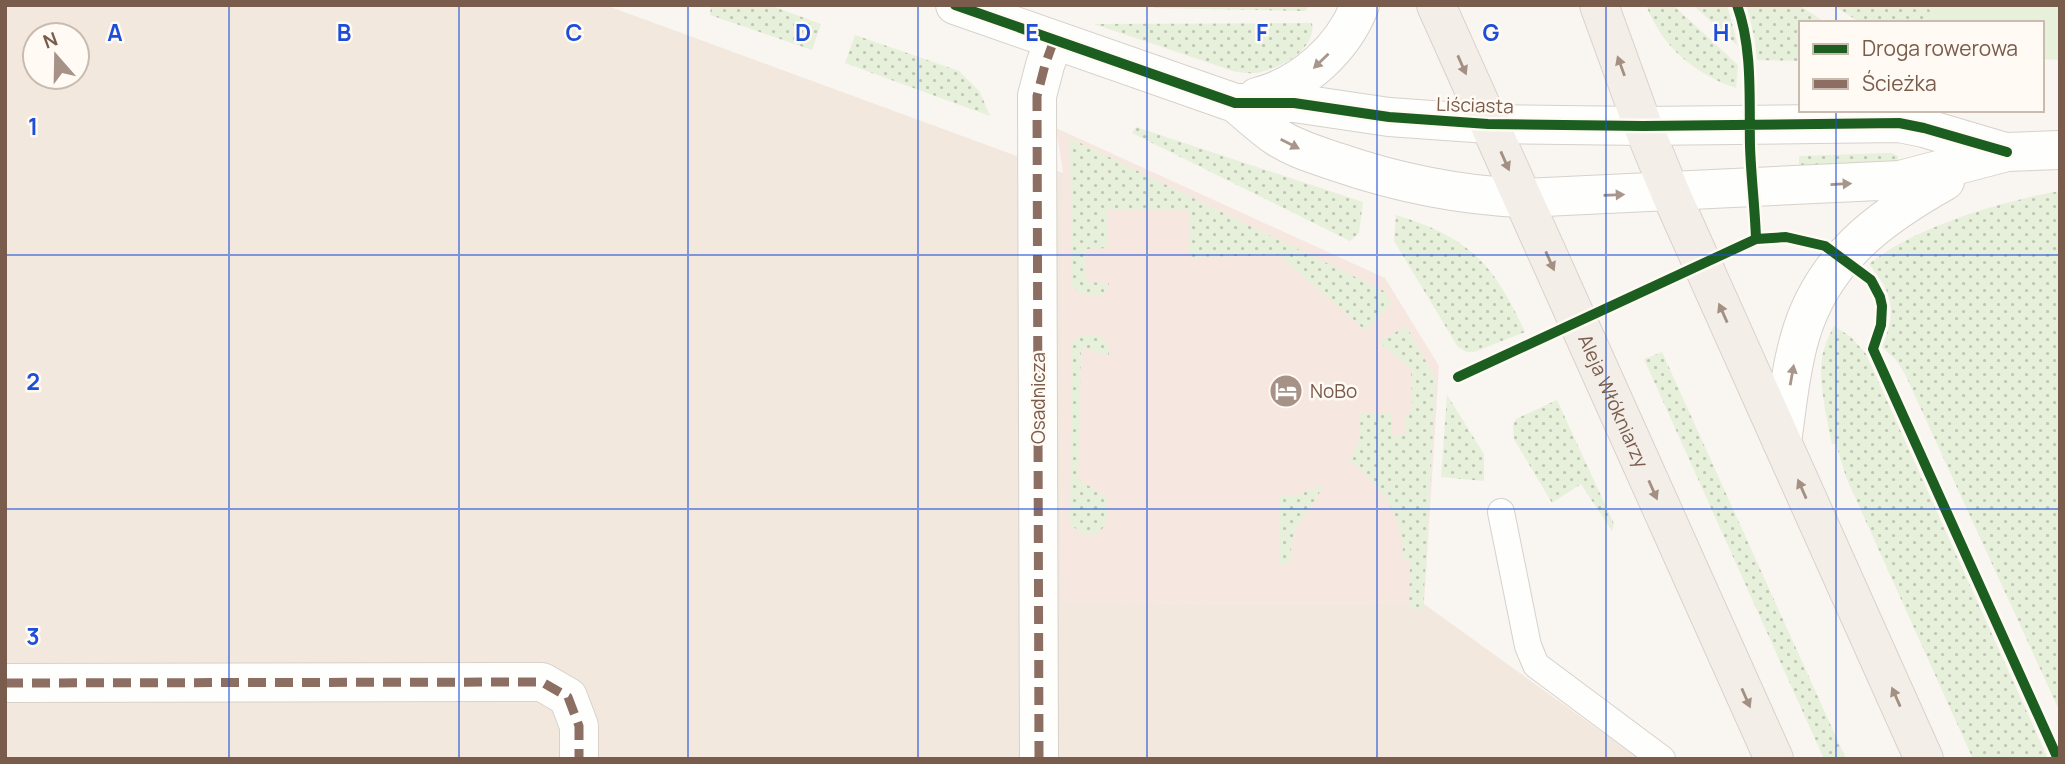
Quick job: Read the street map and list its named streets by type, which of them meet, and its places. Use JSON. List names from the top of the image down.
{
  "streets": {
    "main road": ["Aleja Włókniarzy"],
    "street": ["Liściasta", "Osadnicza"]
  },
  "crossings": [
    ["Liściasta", "Osadnicza"],
    ["Liściasta", "Aleja Włókniarzy"]
  ],
  "places": {
    "hotel": ["NoBo"]
  },
  "legend": ["Droga rowerowa", "Ścieżka"],
  "north": "top",
  "grid": {
    "columns": [
      "A",
      "B",
      "C",
      "D",
      "E",
      "F",
      "G",
      "H"
    ],
    "rows": ["1", "2", "3"]
  }
}
